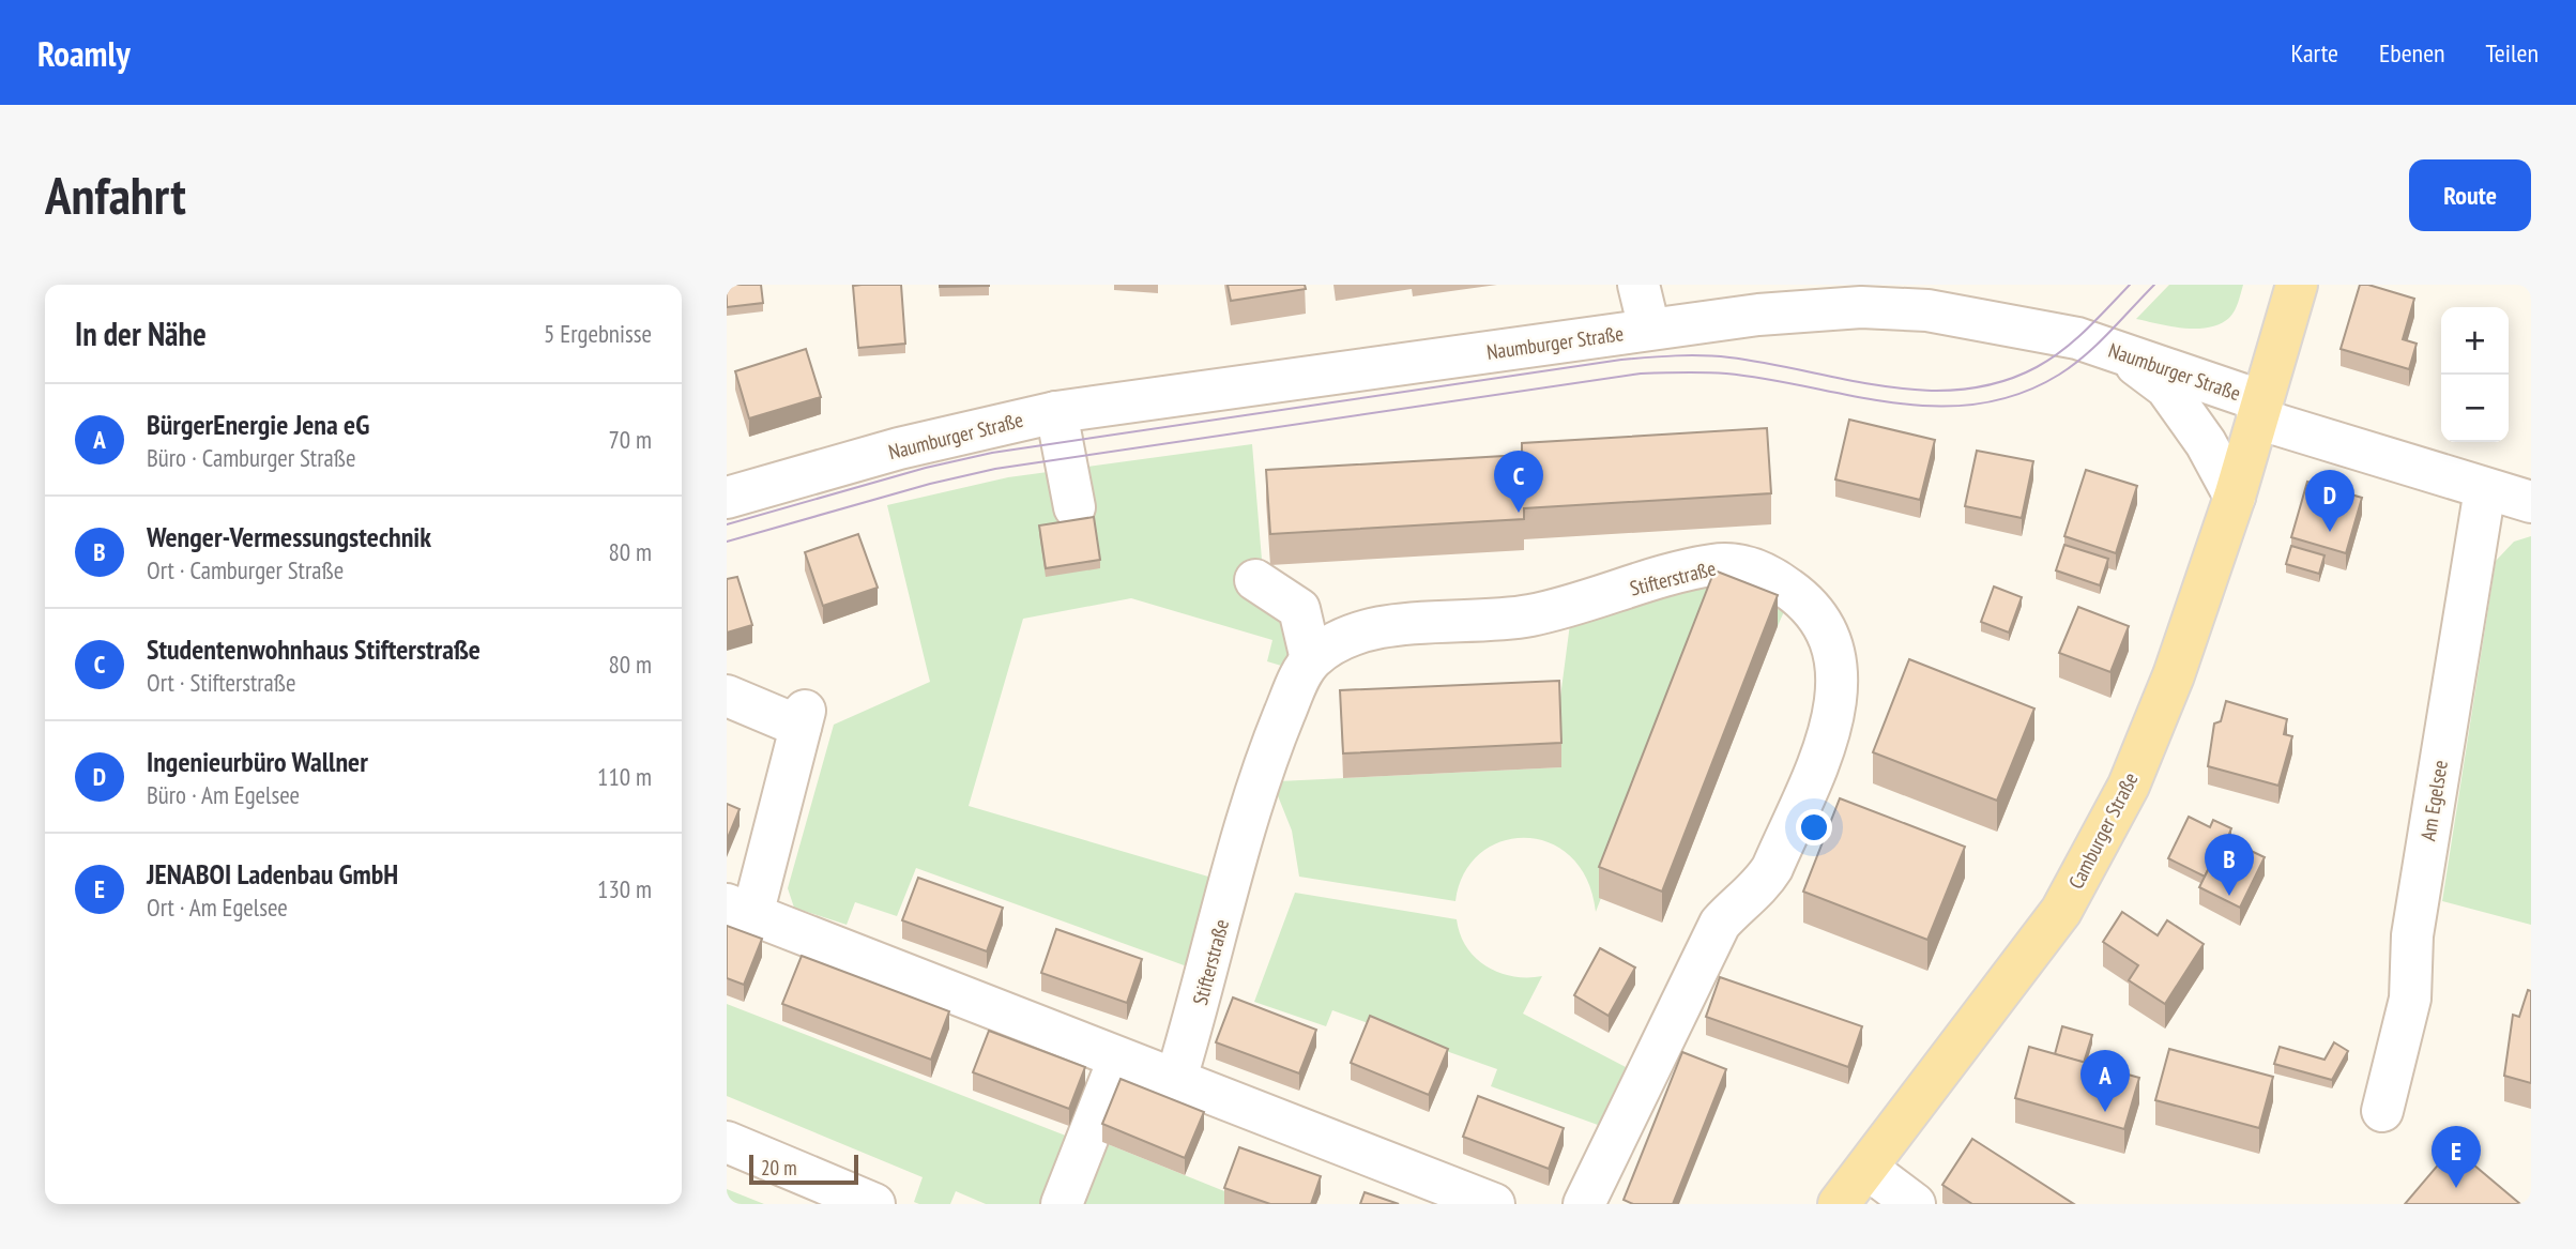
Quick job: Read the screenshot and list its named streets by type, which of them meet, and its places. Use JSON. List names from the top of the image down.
{
  "streets": {
    "main road": ["Naumburger Straße", "Camburger Straße"],
    "street": ["Stifterstraße", "Am Egelsee"]
  },
  "crossings": [
    ["Naumburger Straße", "Camburger Straße"]
  ],
  "scale_bar": "20 m",
  "page": {
    "header": "Roamly",
    "nav": ["Karte", "Ebenen", "Teilen"],
    "buttons": "Route",
    "title": "Anfahrt",
    "heading": ["In der Nähe", "5 Ergebnisse"],
    "map_buttons": ["+", "−"],
    "list": [
      {
        "mark": "A",
        "name": "BürgerEnergie Jena eG",
        "note": "Büro · Camburger Straße",
        "value": "70 m"
      },
      {
        "mark": "B",
        "name": "Wenger-Vermessungstechnik",
        "note": "Ort · Camburger Straße",
        "value": "80 m"
      },
      {
        "mark": "C",
        "name": "Studentenwohnhaus Stifterstraße",
        "note": "Ort · Stifterstraße",
        "value": "80 m"
      },
      {
        "mark": "D",
        "name": "Ingenieurbüro Wallner",
        "note": "Büro · Am Egelsee",
        "value": "110 m"
      },
      {
        "mark": "E",
        "name": "JENABOI Ladenbau GmbH",
        "note": "Ort · Am Egelsee",
        "value": "130 m"
      }
    ],
    "pins": [
      "C",
      "D",
      "B",
      "A",
      "E"
    ],
    "scale": "20 m"
  }
}
